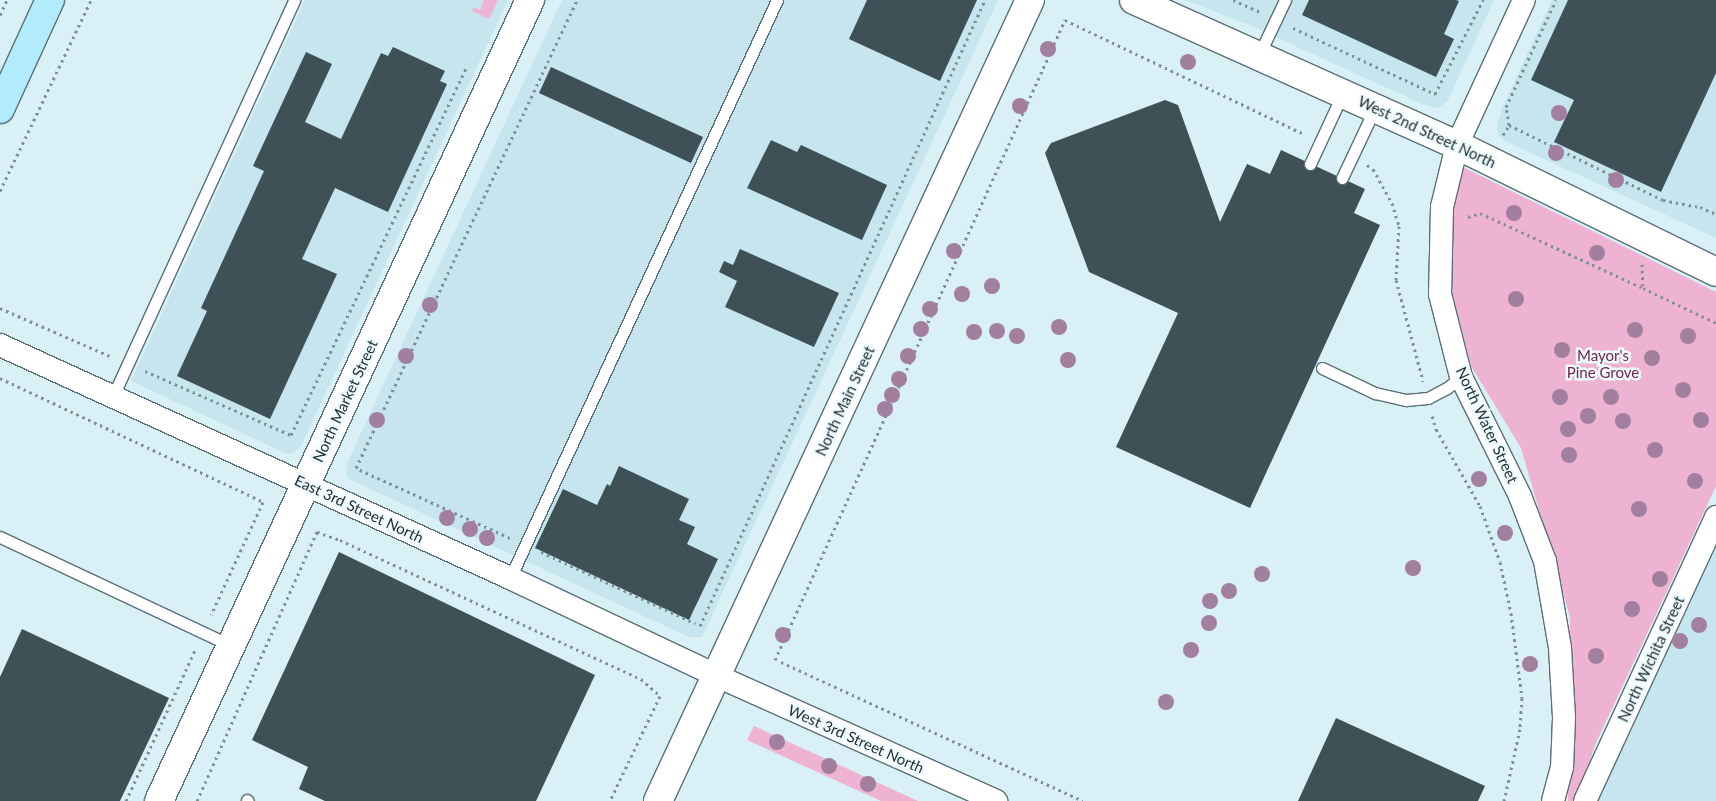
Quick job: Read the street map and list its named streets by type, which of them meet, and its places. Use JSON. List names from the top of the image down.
{
  "streets": {
    "street": [
      "West 2nd Street North",
      "North Market Street",
      "North Main Street",
      "North Water Street",
      "East 3rd Street North",
      "North Wichita Street",
      "West 3rd Street North"
    ]
  },
  "crossings": [
    ["West 2nd Street North", "North Water Street"],
    ["North Market Street", "East 3rd Street North"],
    ["North Main Street", "East 3rd Street North"],
    ["North Main Street", "West 3rd Street North"],
    ["East 3rd Street North", "West 3rd Street North"]
  ],
  "parks": ["Mayor's Pine Grove"]
}
